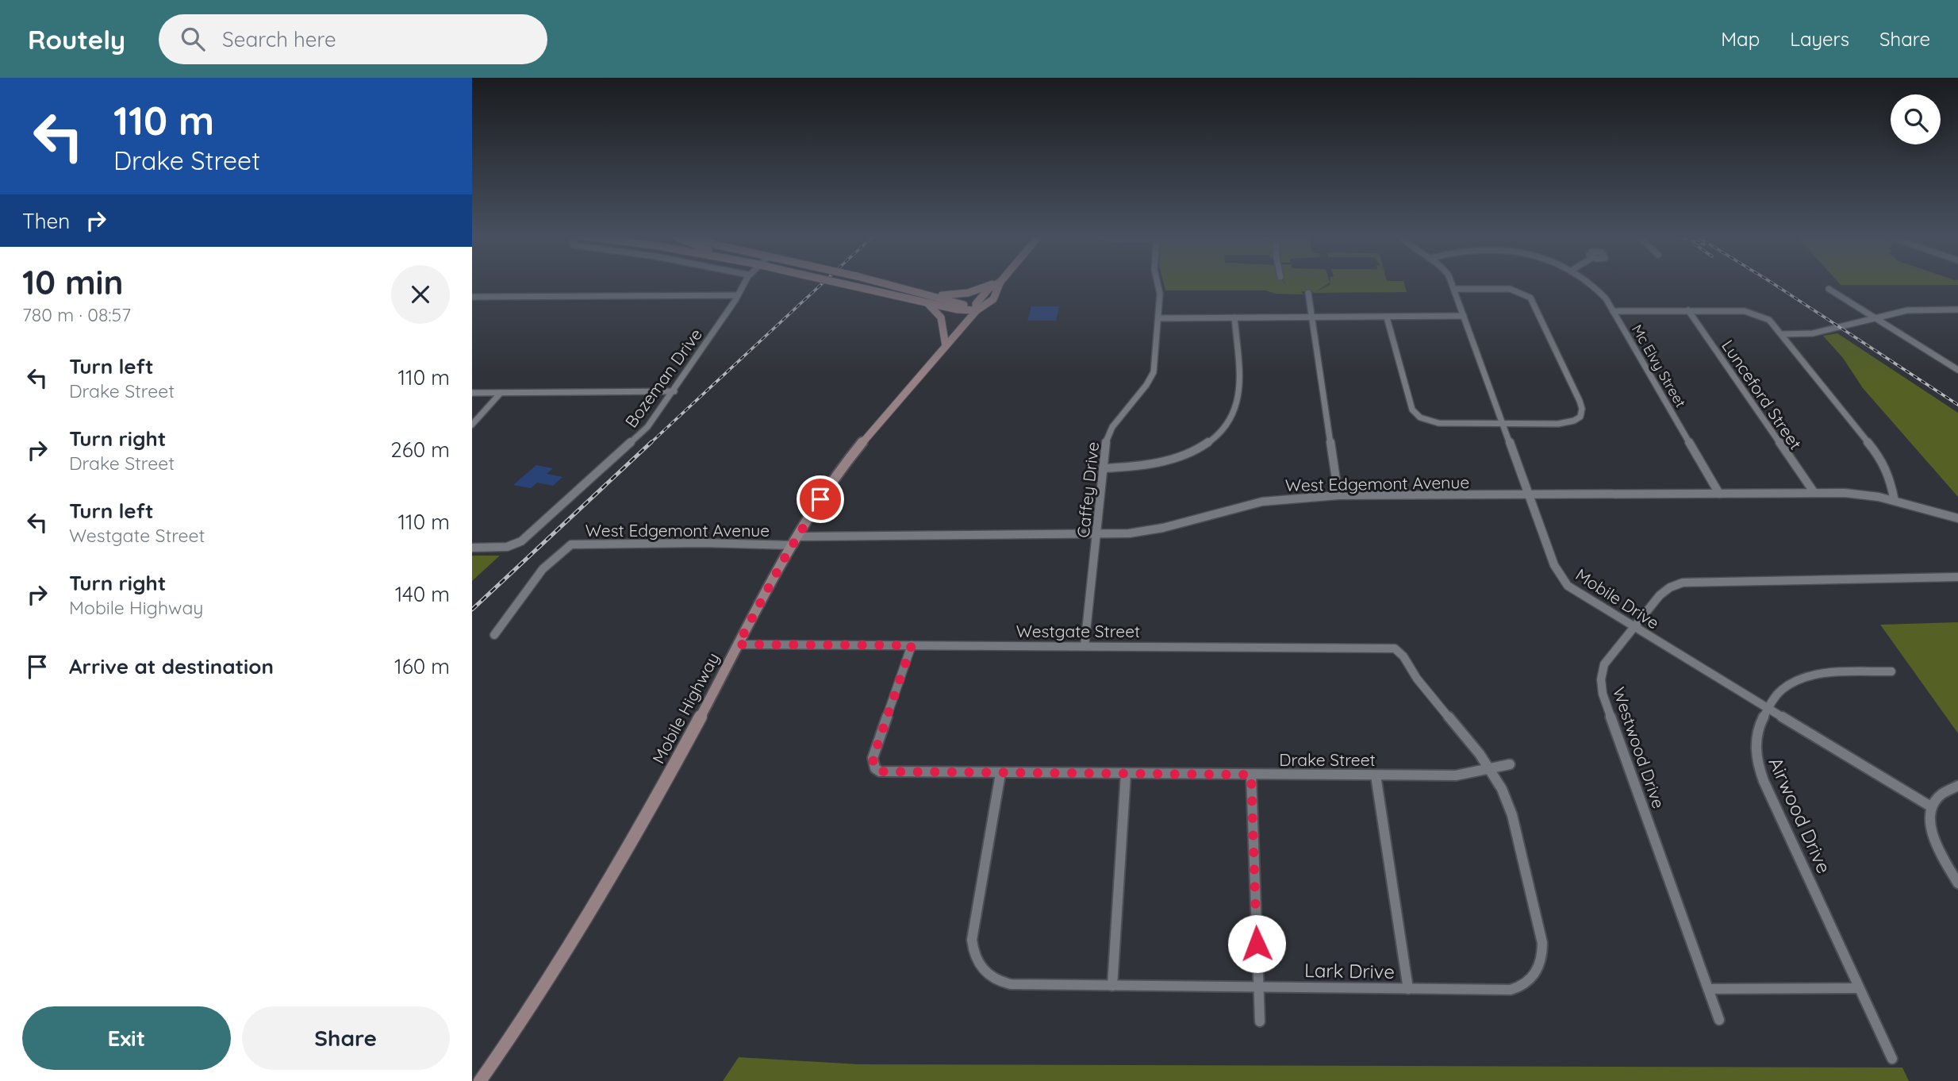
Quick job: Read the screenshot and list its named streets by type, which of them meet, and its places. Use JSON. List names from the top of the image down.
{
  "streets": {
    "main road": ["Mobile Highway"],
    "street": [
      "Mc Elvy Street",
      "Bozeman Drive",
      "Lunceford Street",
      "West Edgemont Avenue",
      "Caffey Drive",
      "Mobile Drive",
      "Westgate Street",
      "Westwood Drive",
      "Drake Street",
      "Airwood Drive",
      "Lark Drive"
    ]
  },
  "crossings": [
    ["Mc Elvy Street", "West Edgemont Avenue"],
    ["Lunceford Street", "West Edgemont Avenue"],
    ["West Edgemont Avenue", "Caffey Drive"],
    ["West Edgemont Avenue", "Mobile Drive"],
    ["West Edgemont Avenue", "Mobile Highway"],
    ["Caffey Drive", "Westgate Street"],
    ["Mobile Drive", "Westwood Drive"],
    ["Mobile Drive", "Airwood Drive"],
    ["Westgate Street", "Mobile Highway"],
    ["Westgate Street", "Drake Street"],
    ["Westgate Street", "Lark Drive"],
    ["Drake Street", "Lark Drive"]
  ],
  "page": {
    "header": "Routely",
    "search": "Search here",
    "nav": ["Map", "Layers", "Share"],
    "turn": ["110 m", "Drake Street"],
    "then": "Then",
    "heading": ["10 min", "780 m · 08:57"],
    "list": [
      {
        "name": "Turn left",
        "note": "Drake Street",
        "value": "110 m"
      },
      {
        "name": "Turn right",
        "note": "Drake Street",
        "value": "260 m"
      },
      {
        "name": "Turn left",
        "note": "Westgate Street",
        "value": "110 m"
      },
      {
        "name": "Turn right",
        "note": "Mobile Highway",
        "value": "140 m"
      },
      {
        "name": "Arrive at destination",
        "value": "160 m"
      }
    ],
    "buttons": ["Exit", "Share"]
  }
}
